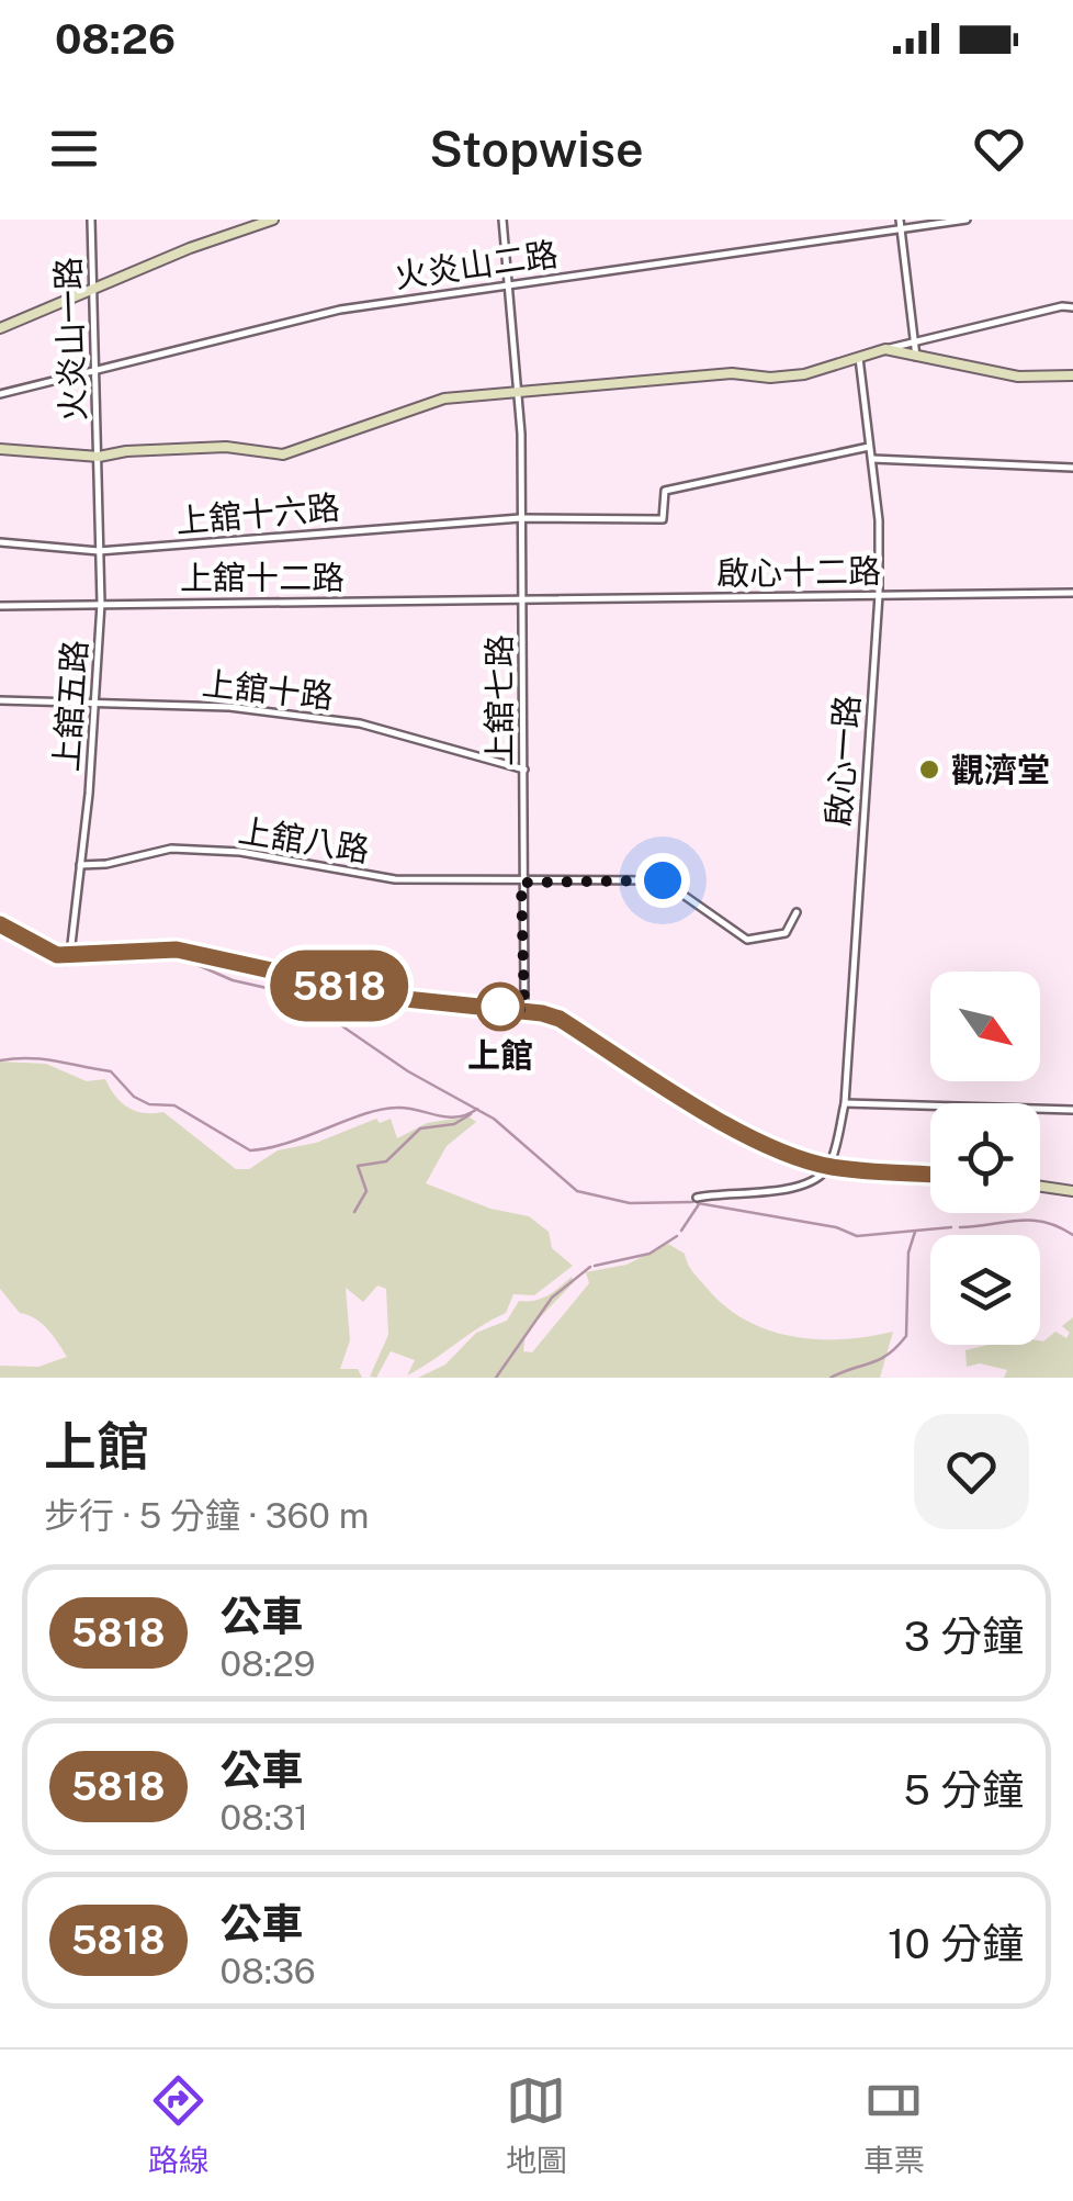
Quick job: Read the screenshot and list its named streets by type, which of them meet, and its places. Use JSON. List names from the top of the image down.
{
  "streets": {
    "street": [
      "火炎山二路",
      "火炎山一路",
      "上舘十六路",
      "啟心十二路",
      "上舘十二路",
      "上舘十路",
      "上舘七路",
      "上舘五路",
      "啟心一路",
      "上舘八路"
    ]
  },
  "crossings": [
    ["火炎山二路", "火炎山一路"],
    ["火炎山二路", "上舘七路"],
    ["火炎山一路", "上舘五路"],
    ["上舘十六路", "上舘七路"],
    ["上舘十六路", "上舘五路"],
    ["上舘十六路", "啟心一路"],
    ["啟心十二路", "上舘十二路"],
    ["啟心十二路", "上舘七路"],
    ["啟心十二路", "啟心一路"],
    ["上舘十二路", "上舘七路"],
    ["上舘十二路", "上舘五路"],
    ["上舘十路", "上舘七路"],
    ["上舘十路", "上舘五路"],
    ["上舘七路", "上舘八路"],
    ["上舘五路", "上舘八路"]
  ],
  "places": ["觀濟堂", "上館"],
  "lines": ["bus line 5818"],
  "north": "bottom right",
  "page": {
    "status": "08:26",
    "header": "Stopwise",
    "on_map": "5818",
    "heading": ["上館", "步行 · 5 分鐘 · 360 m"],
    "list": [
      {
        "mark": "5818",
        "name": "公車",
        "note": "08:29",
        "value": "3 分鐘"
      },
      {
        "mark": "5818",
        "name": "公車",
        "note": "08:31",
        "value": "5 分鐘"
      },
      {
        "mark": "5818",
        "name": "公車",
        "note": "08:36",
        "value": "10 分鐘"
      }
    ],
    "tabs": ["路線", "地圖", "車票"]
  }
}
